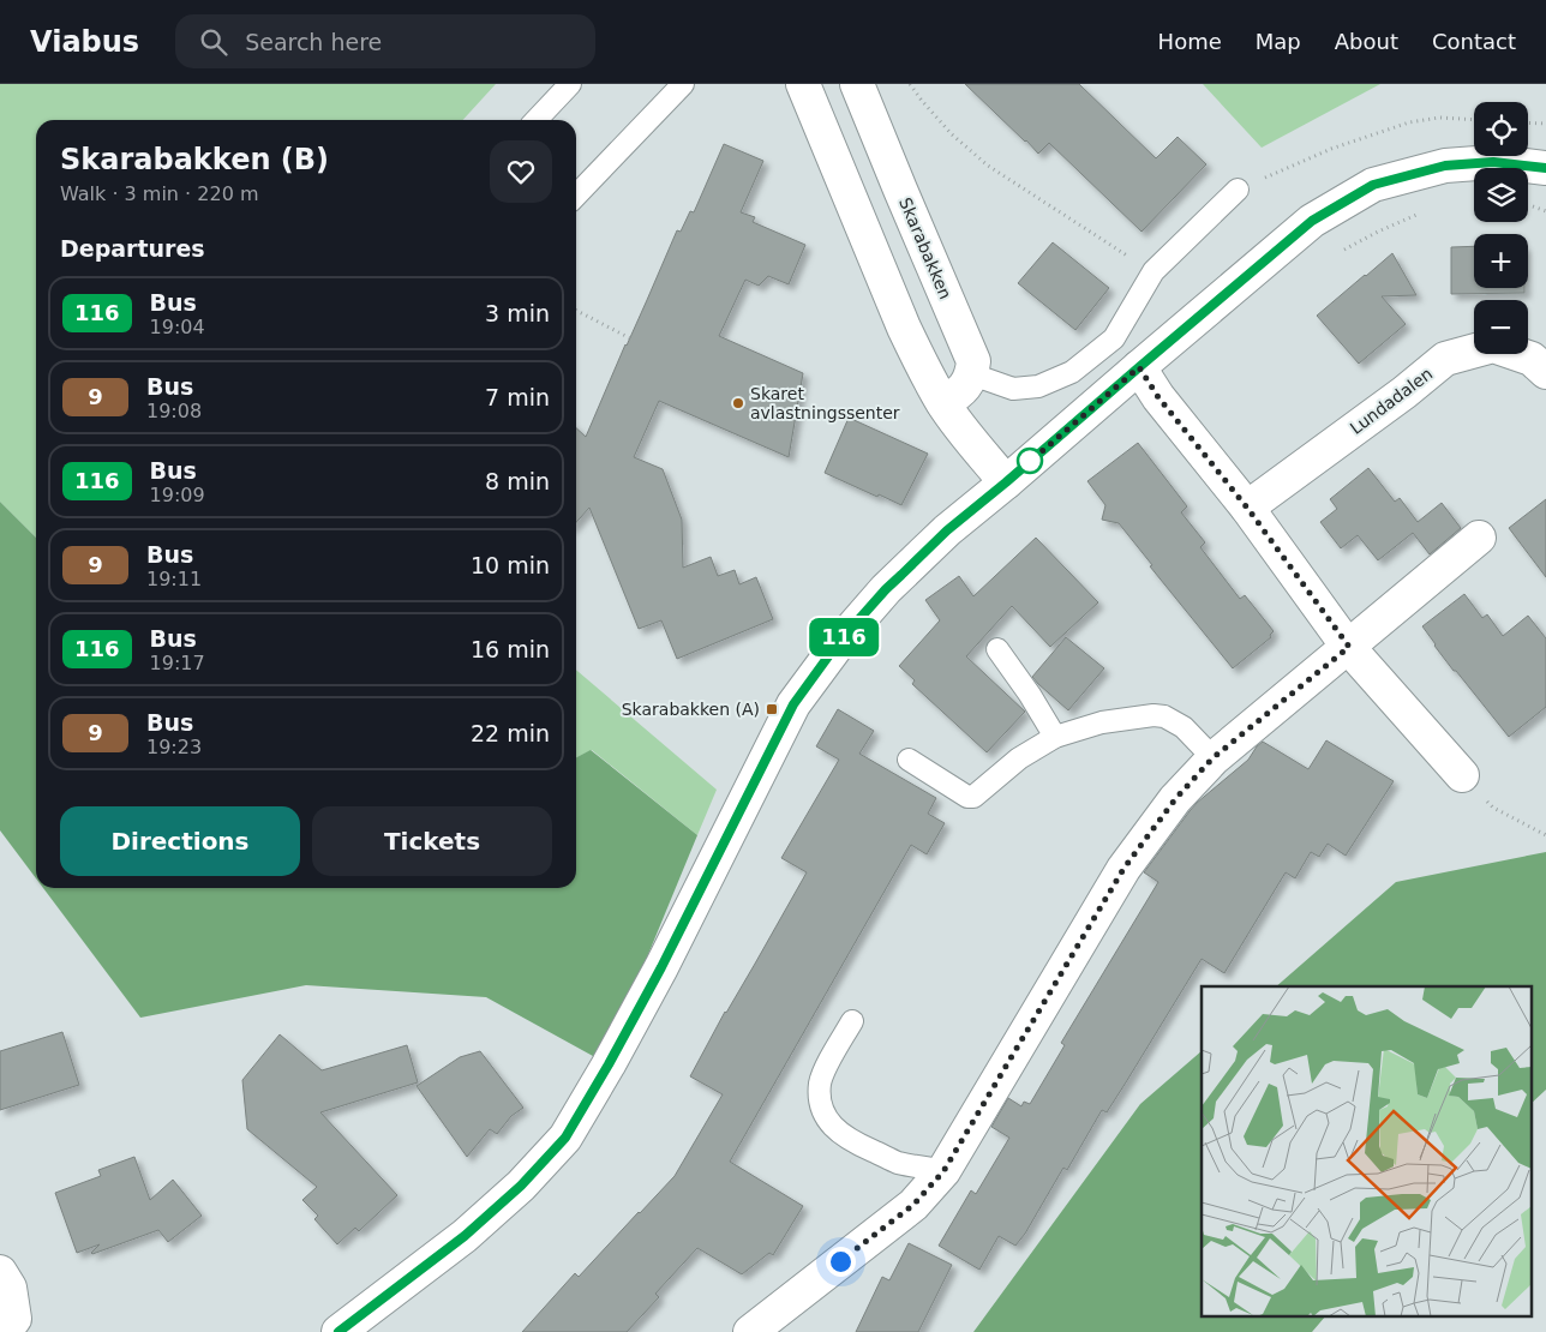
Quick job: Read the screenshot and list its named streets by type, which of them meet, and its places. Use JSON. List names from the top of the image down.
{
  "streets": {
    "street": ["Skarabakken", "Lundadalen"]
  },
  "places": {
    "other": ["Skaret avlastningssenter"],
    "transit": ["Skarabakken (A)"]
  },
  "lines": ["bus line 116"],
  "page": {
    "header": "Viabus",
    "search": "Search here",
    "nav": [
      "Home",
      "Map",
      "About",
      "Contact"
    ],
    "on_map": "116",
    "map_buttons": ["+", "−"],
    "heading": [
      ["Skarabakken (B)", "Walk · 3 min · 220 m"],
      "Departures"
    ],
    "list": [
      {
        "mark": "116",
        "name": "Bus",
        "note": "19:04",
        "value": "3 min"
      },
      {
        "mark": "9",
        "name": "Bus",
        "note": "19:08",
        "value": "7 min"
      },
      {
        "mark": "116",
        "name": "Bus",
        "note": "19:09",
        "value": "8 min"
      },
      {
        "mark": "9",
        "name": "Bus",
        "note": "19:11",
        "value": "10 min"
      },
      {
        "mark": "116",
        "name": "Bus",
        "note": "19:17",
        "value": "16 min"
      },
      {
        "mark": "9",
        "name": "Bus",
        "note": "19:23",
        "value": "22 min"
      }
    ],
    "buttons": ["Directions", "Tickets"]
  }
}
